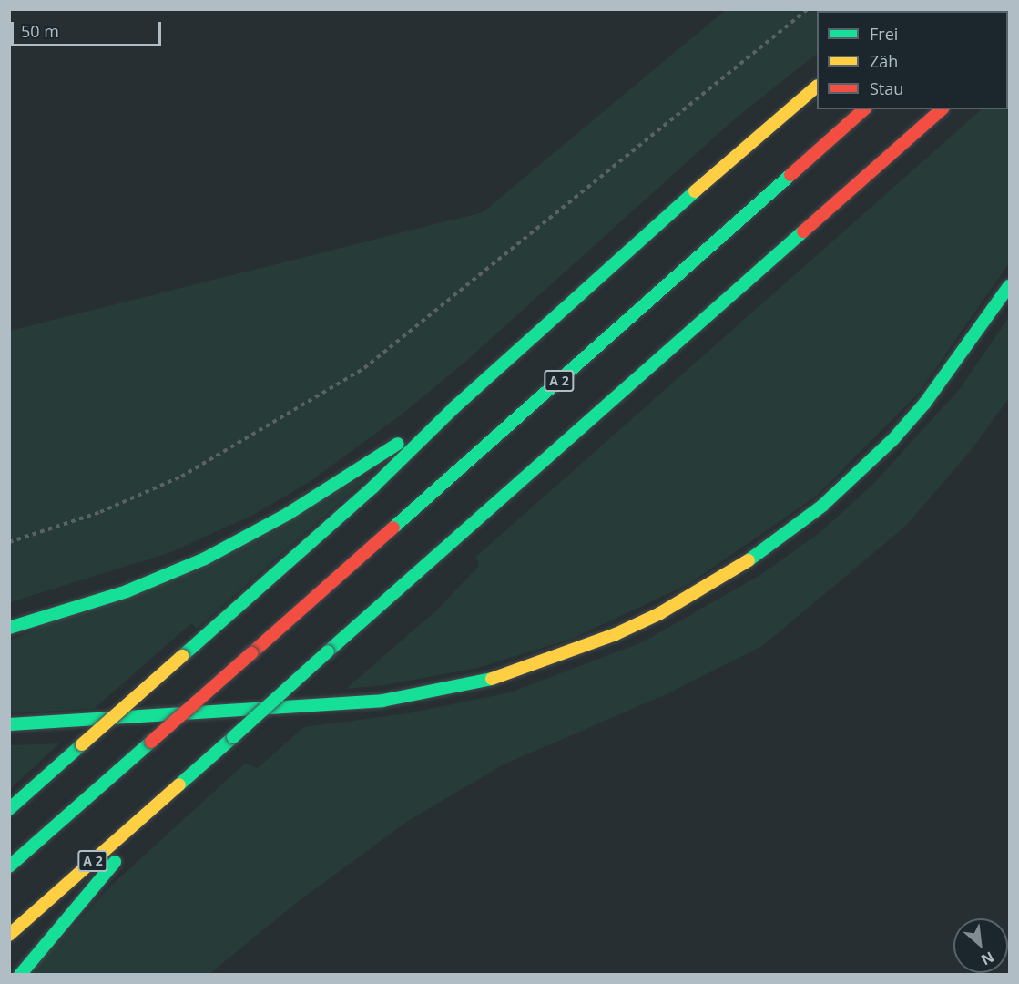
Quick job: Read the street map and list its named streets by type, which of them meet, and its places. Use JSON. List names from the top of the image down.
{
  "streets": {
    "highway": ["A 2"]
  },
  "legend": ["Frei", "Zäh", "Stau"],
  "scale_bar": "50 m",
  "north": "bottom right"
}
